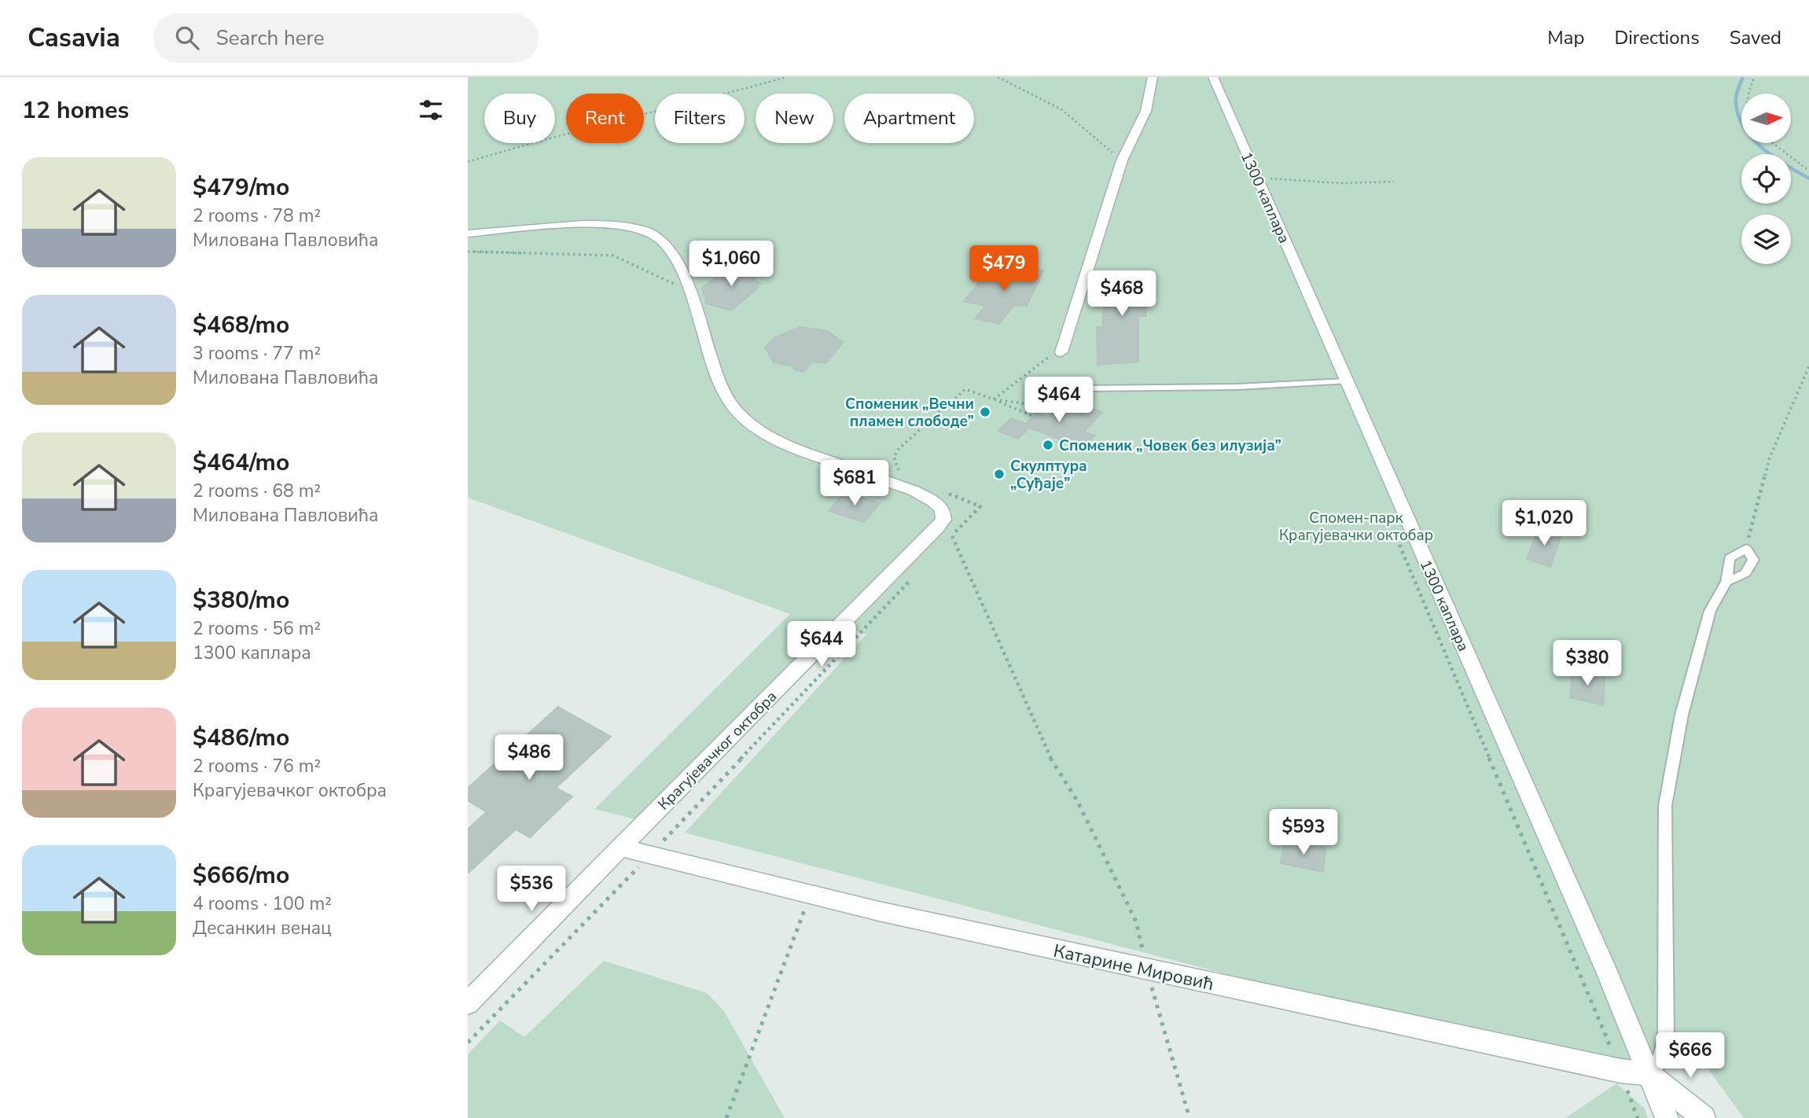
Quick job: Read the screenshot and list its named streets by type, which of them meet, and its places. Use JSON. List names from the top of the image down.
{
  "streets": {
    "street": ["1300 каплара", "Крагујевачког октобра", "Катарине Мировић"]
  },
  "crossings": [
    ["1300 каплара", "Катарине Мировић"],
    ["Крагујевачког октобра", "Катарине Мировић"]
  ],
  "parks": ["Спомен-парк Крагујевачки октобар"],
  "places": ["Споменик „Вечни пламен слободе”", "Споменик „Човек без илузија”", "Скулптура „Суђаје”"],
  "north": "right",
  "page": {
    "header": "Casavia",
    "search": "Search here",
    "nav": ["Map", "Directions", "Saved"],
    "heading": "12 homes",
    "chip": [
      "Buy",
      "Rent",
      "Filters",
      "New",
      "Apartment"
    ],
    "list": [
      {
        "name": "$479/mo",
        "note": "2 rooms · 78 m² · Милована Павловића"
      },
      {
        "name": "$468/mo",
        "note": "3 rooms · 77 m² · Милована Павловића"
      },
      {
        "name": "$464/mo",
        "note": "2 rooms · 68 m² · Милована Павловића"
      },
      {
        "name": "$380/mo",
        "note": "2 rooms · 56 m² · 1300 каплара"
      },
      {
        "name": "$486/mo",
        "note": "2 rooms · 76 m² · Крагујевачког октобра"
      },
      {
        "name": "$666/mo",
        "note": "4 rooms · 100 m² · Десанкин венац"
      }
    ],
    "price": [
      "$1,060",
      "$479",
      "$468",
      "$464",
      "$681",
      "$1,020",
      "$644",
      "$380",
      "$486",
      "$593",
      "$536",
      "$666"
    ]
  }
}
